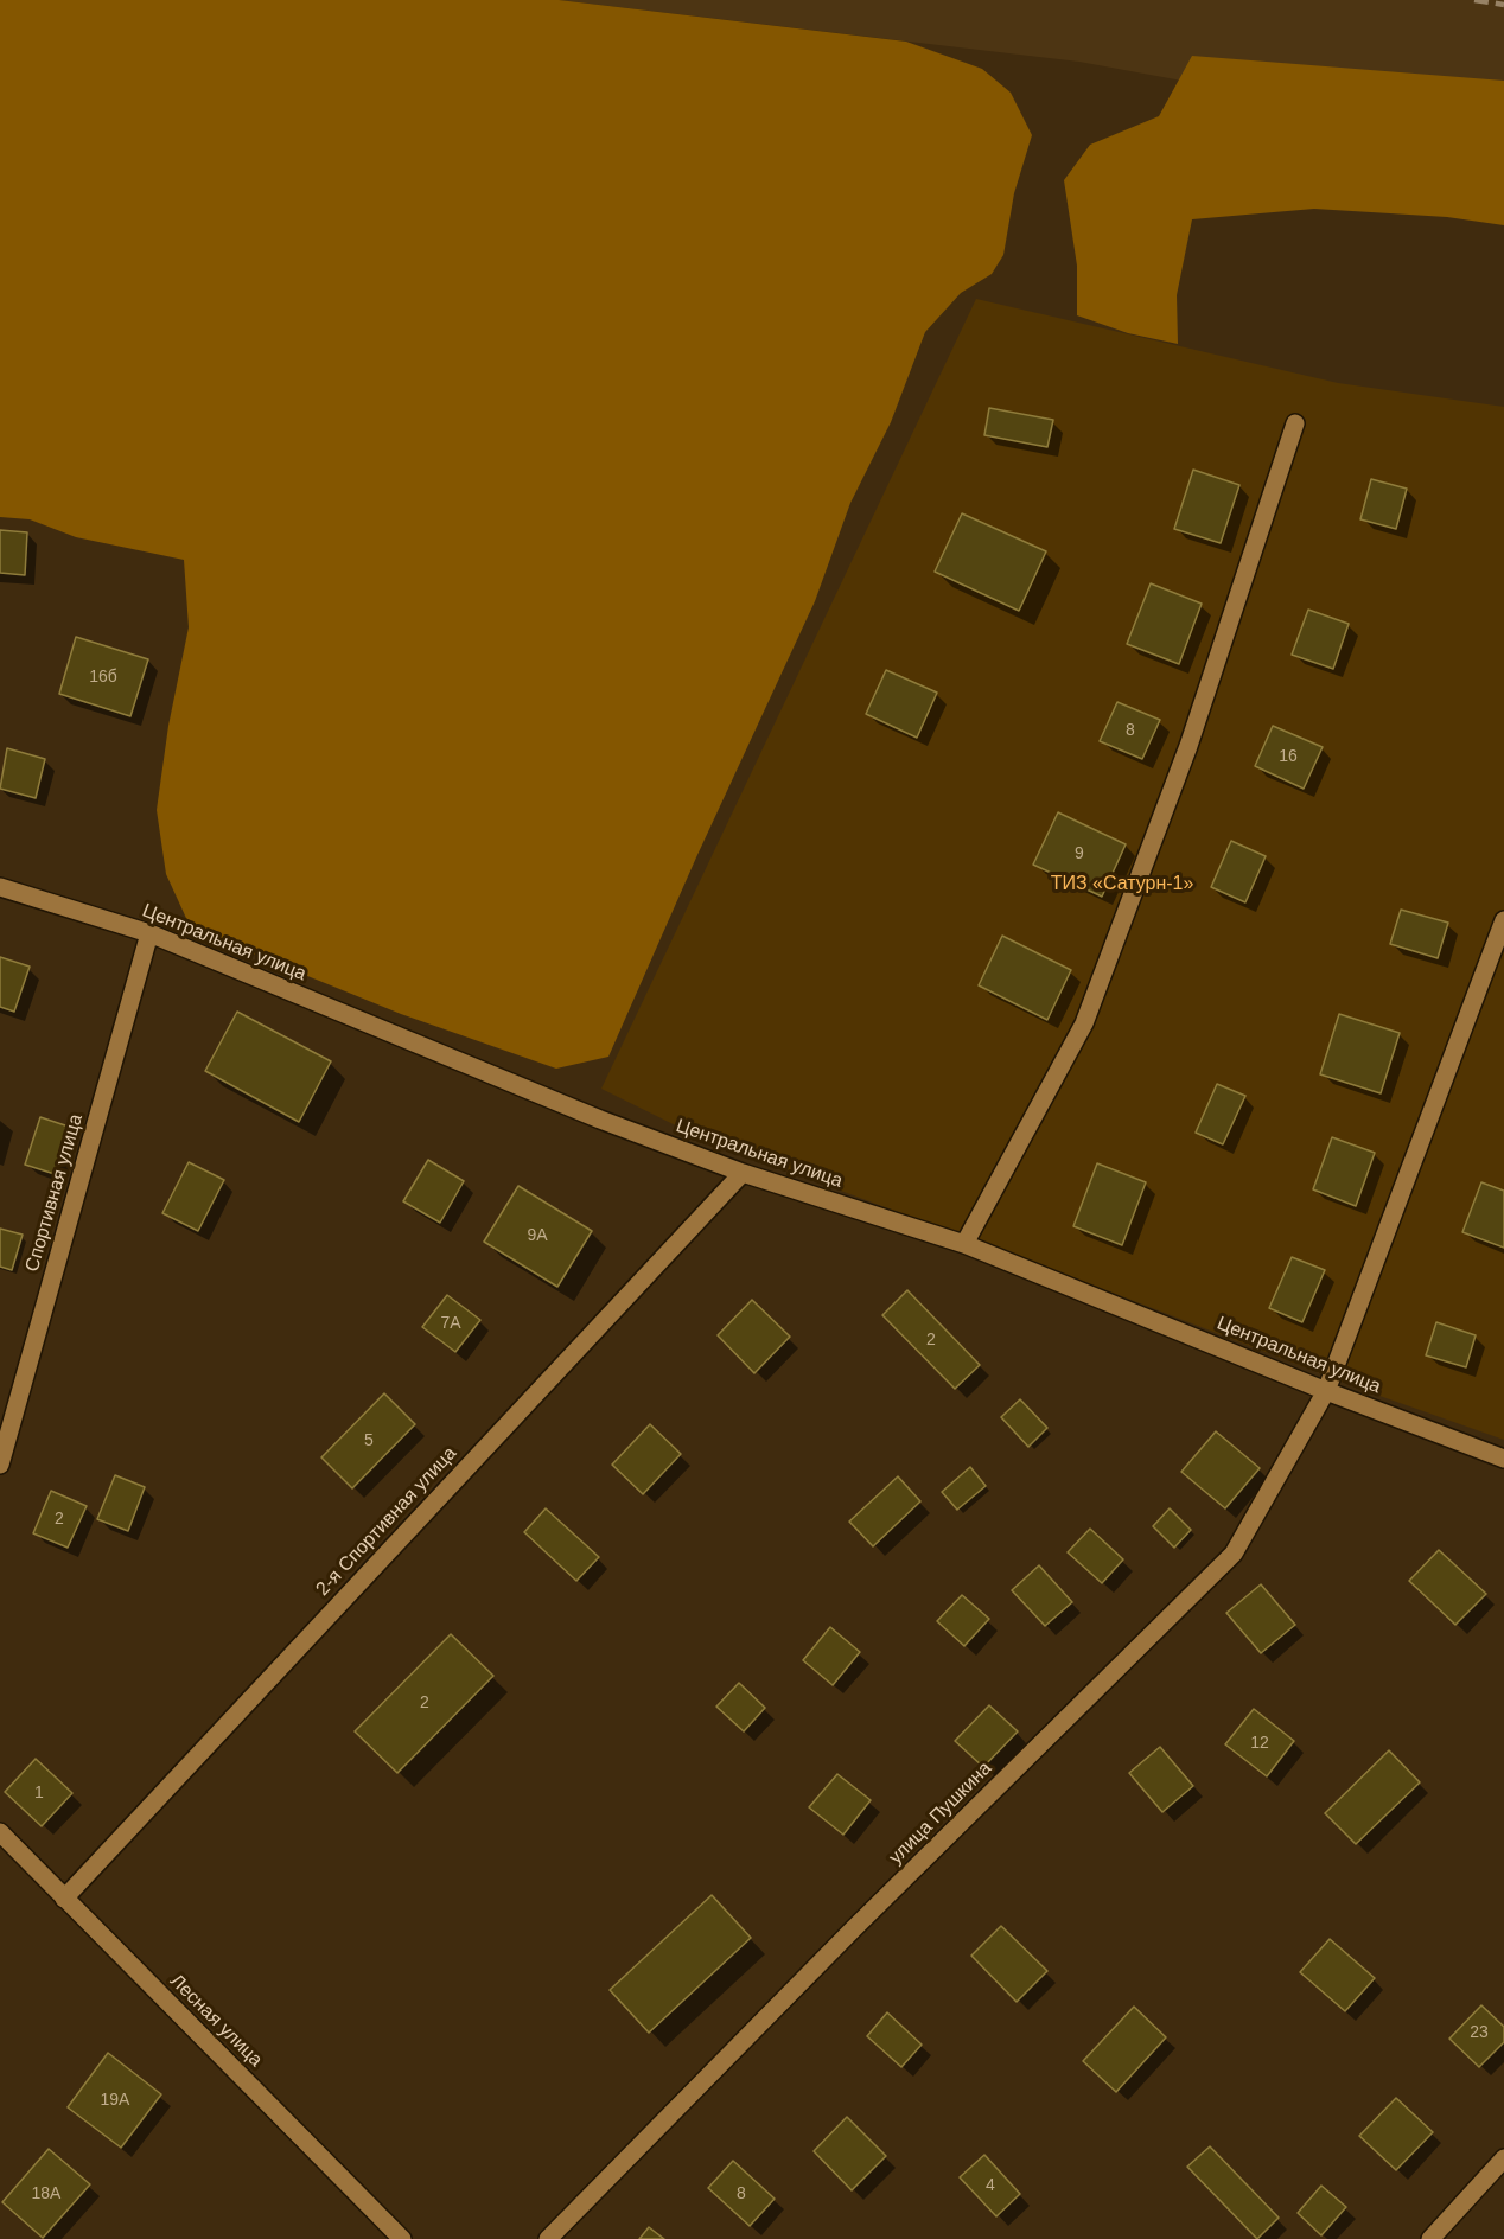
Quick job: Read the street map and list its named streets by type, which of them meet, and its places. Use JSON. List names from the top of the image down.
{
  "streets": {
    "street": [
      "Центральная улица",
      "Спортивная улица",
      "2-я Спортивная улица",
      "улица Пушкина",
      "Лесная улица"
    ]
  },
  "crossings": [
    ["Центральная улица", "Спортивная улица"],
    ["Центральная улица", "2-я Спортивная улица"],
    ["Центральная улица", "улица Пушкина"],
    ["2-я Спортивная улица", "Лесная улица"]
  ],
  "parks": ["ТИЗ «Сатурн-1»"],
  "house_numbers": [
    "16б",
    "8",
    "16",
    "9",
    "9А",
    "7А",
    "2",
    "5",
    "2",
    "2",
    "12",
    "1",
    "23",
    "19А",
    "4",
    "18А",
    "8"
  ]
}
